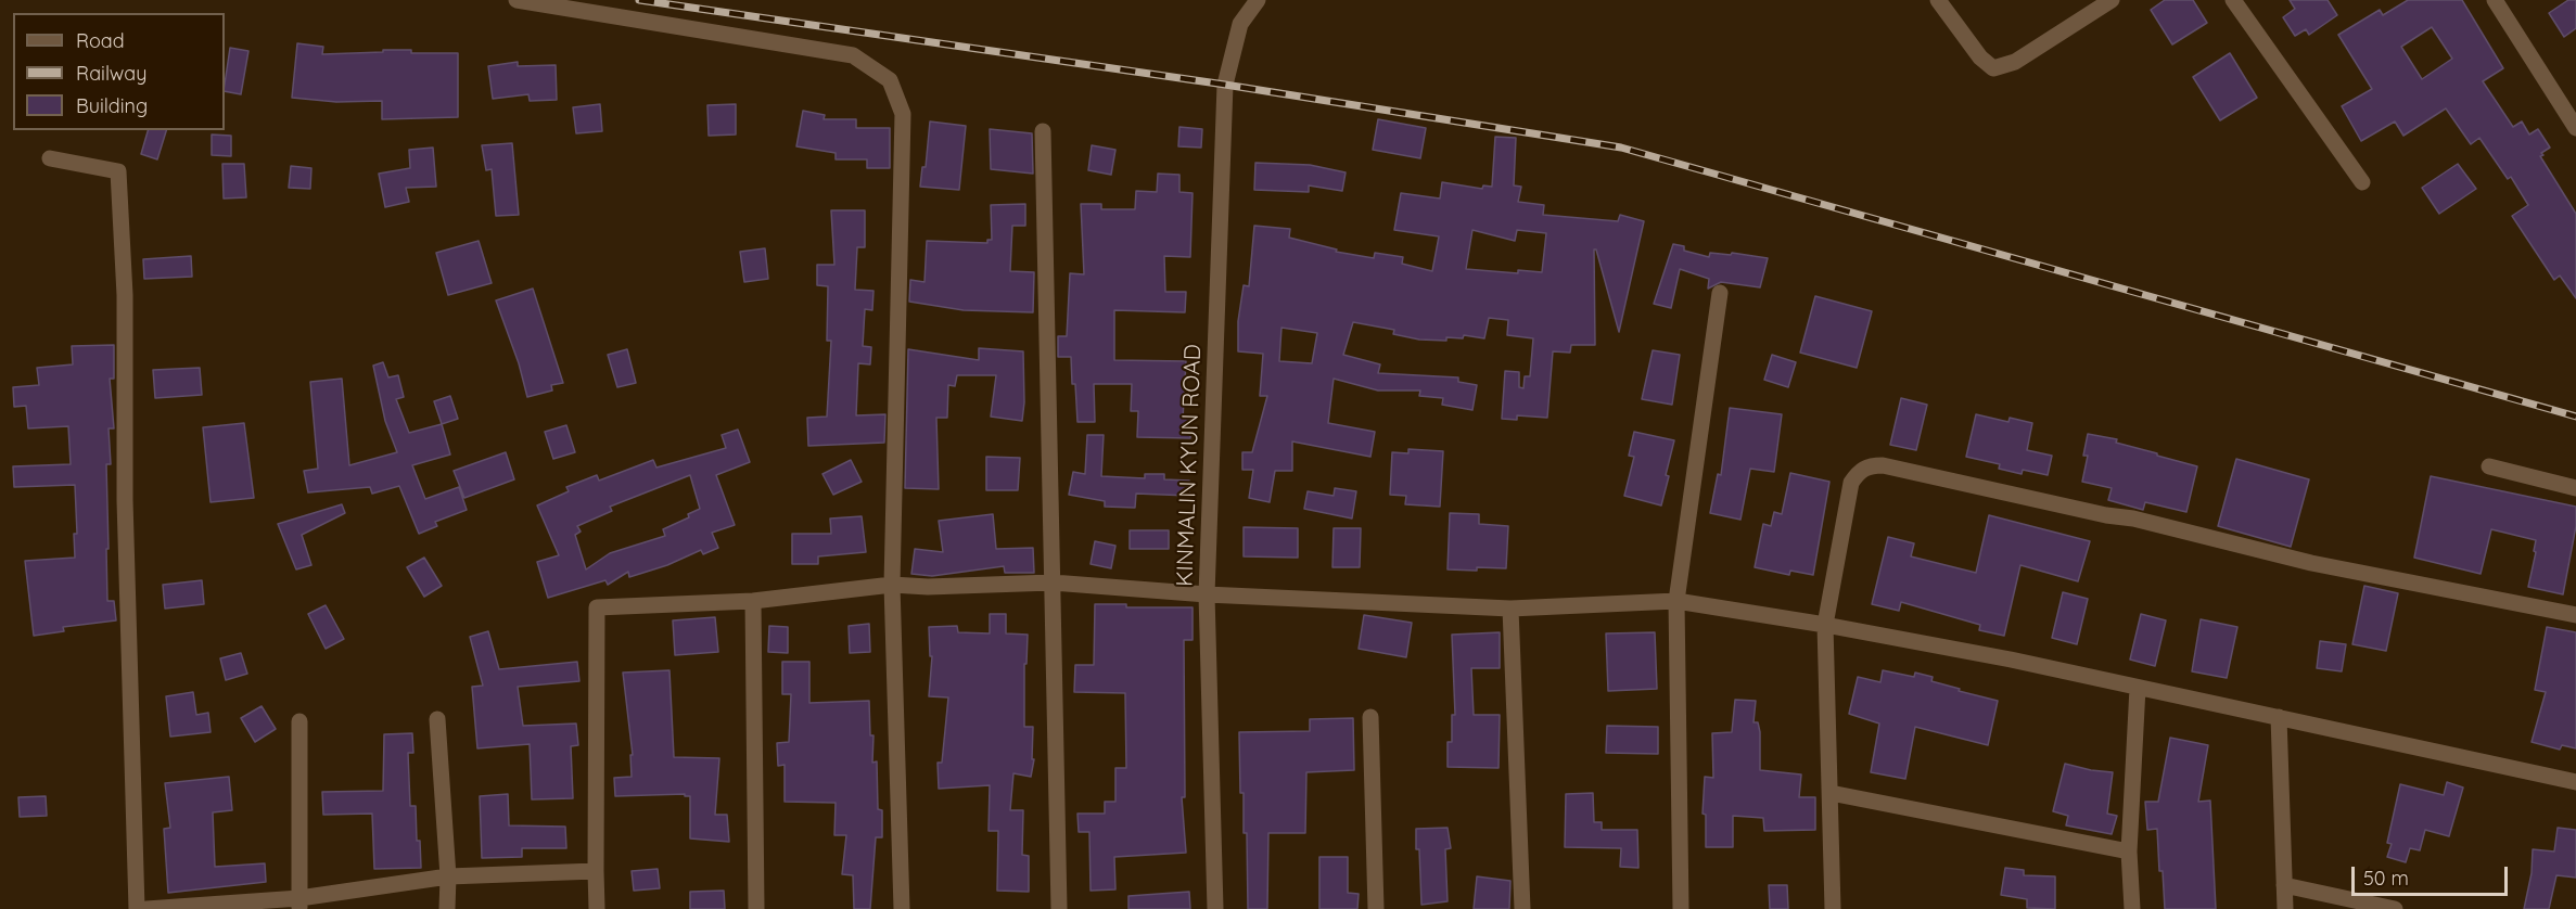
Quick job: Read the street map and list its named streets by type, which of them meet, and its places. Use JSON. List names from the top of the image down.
{
  "streets": {
    "street": ["KINMALIN KYUN ROAD"]
  },
  "legend": ["Road", "Railway", "Building"],
  "scale_bar": "50 m"
}
